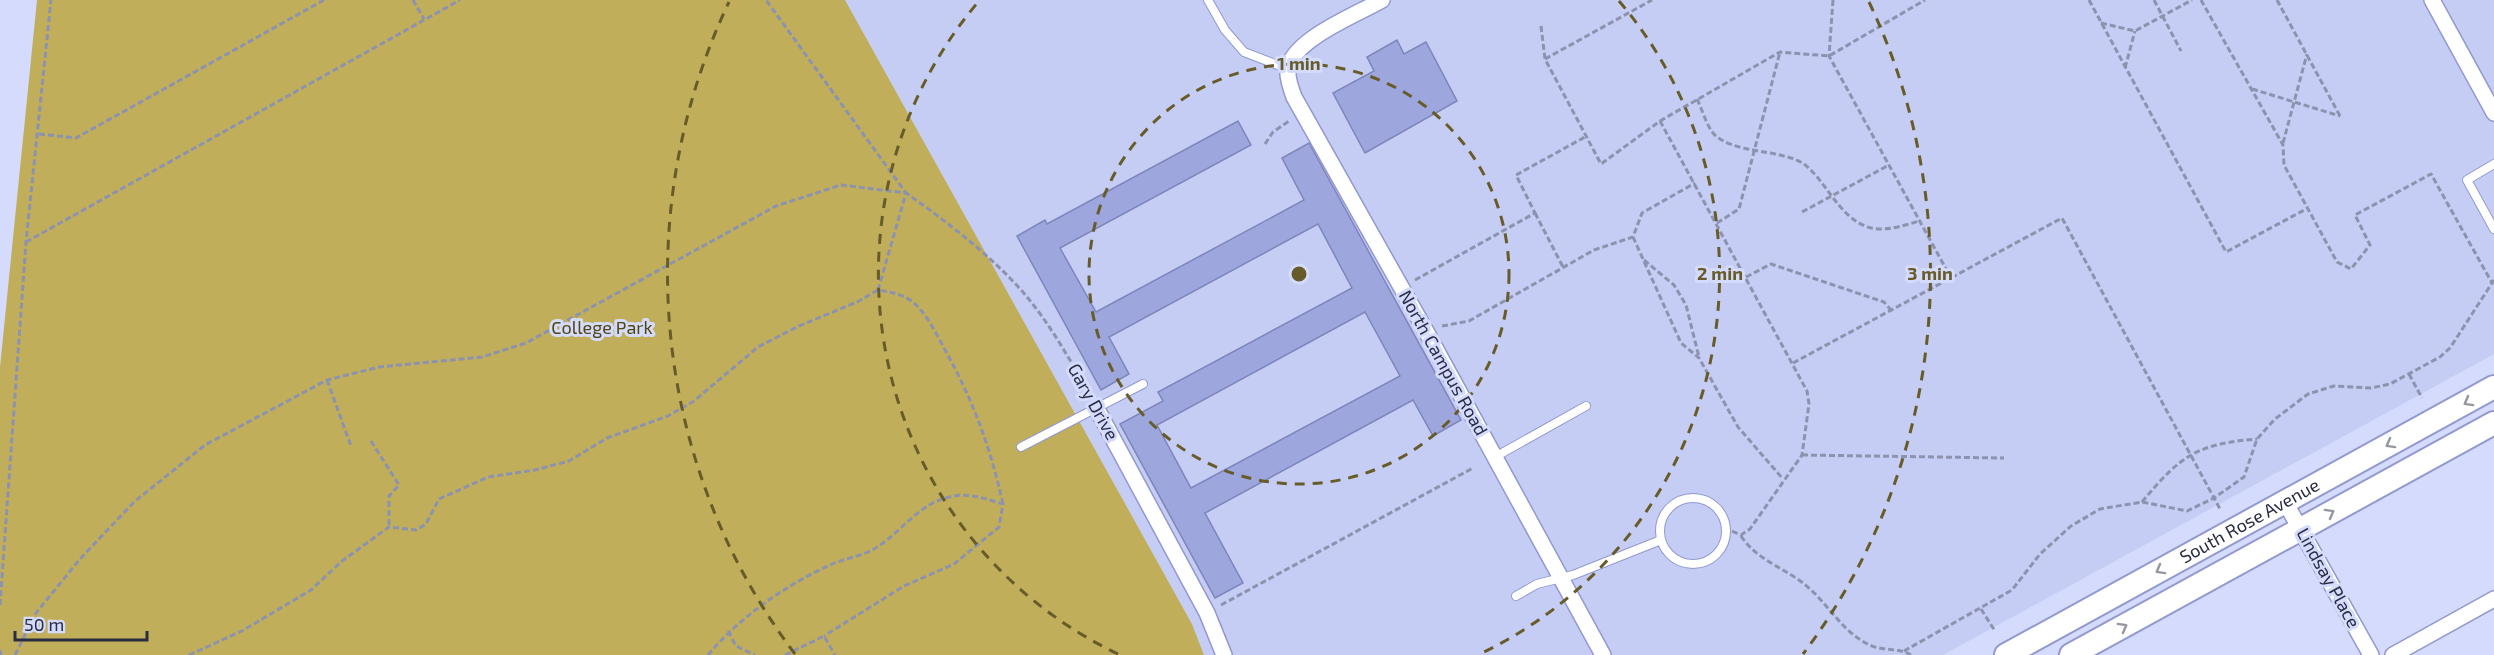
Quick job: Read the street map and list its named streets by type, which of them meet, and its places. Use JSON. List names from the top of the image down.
{
  "streets": {
    "main road": ["South Rose Avenue"],
    "street": ["North Campus Road", "Gary Drive", "Lindsay Place"]
  },
  "crossings": [
    ["South Rose Avenue", "Lindsay Place"]
  ],
  "parks": ["College Park"],
  "scale_bar": "50 m",
  "rings": ["1 min", "2 min", "3 min"]
}
